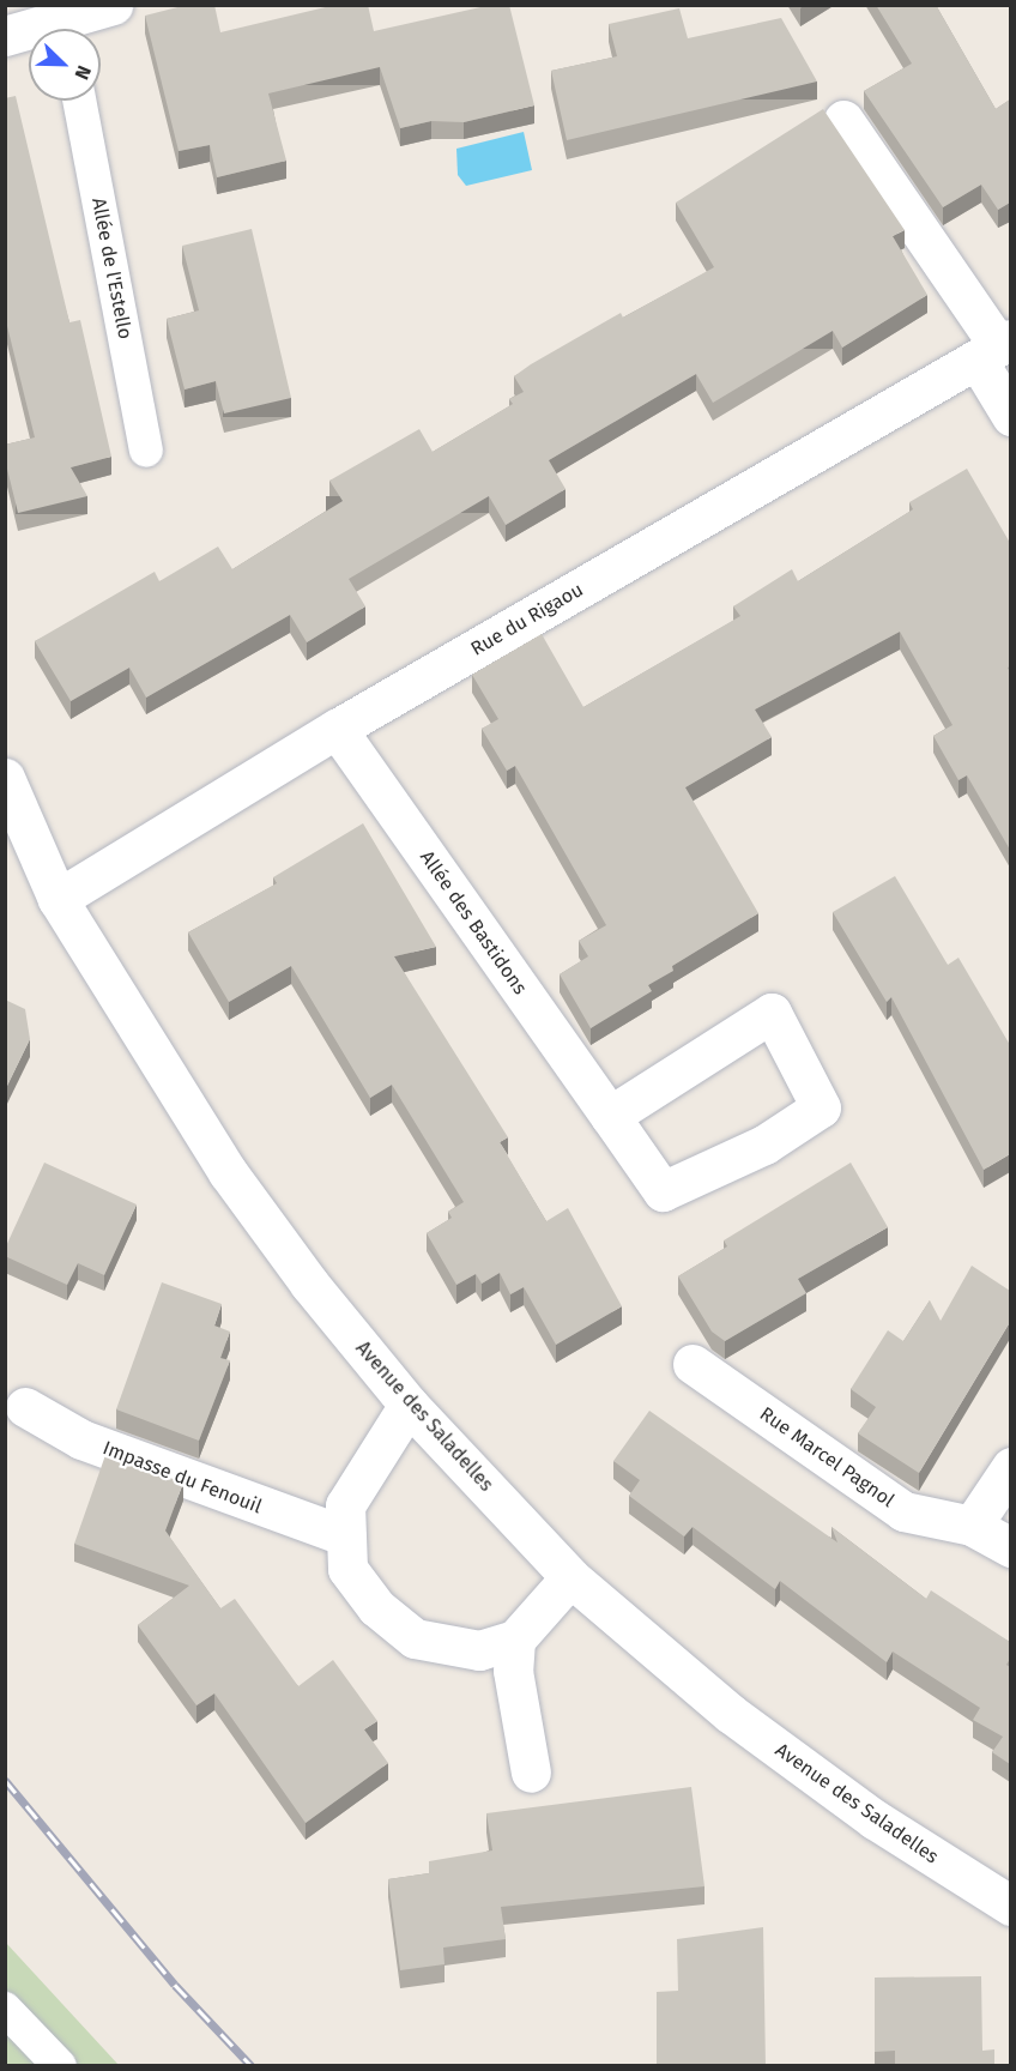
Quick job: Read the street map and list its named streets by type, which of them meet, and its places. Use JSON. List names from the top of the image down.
{
  "streets": {
    "street": [
      "Rue du Rigaou",
      "Allée des Bastidons",
      "Avenue des Saladelles",
      "Rue Marcel Pagnol",
      "Impasse du Fenouil"
    ],
    "lane": ["Allée de l'Estello"]
  },
  "crossings": [
    ["Rue du Rigaou", "Allée des Bastidons"],
    ["Rue du Rigaou", "Avenue des Saladelles"]
  ],
  "north": "bottom right"
}
